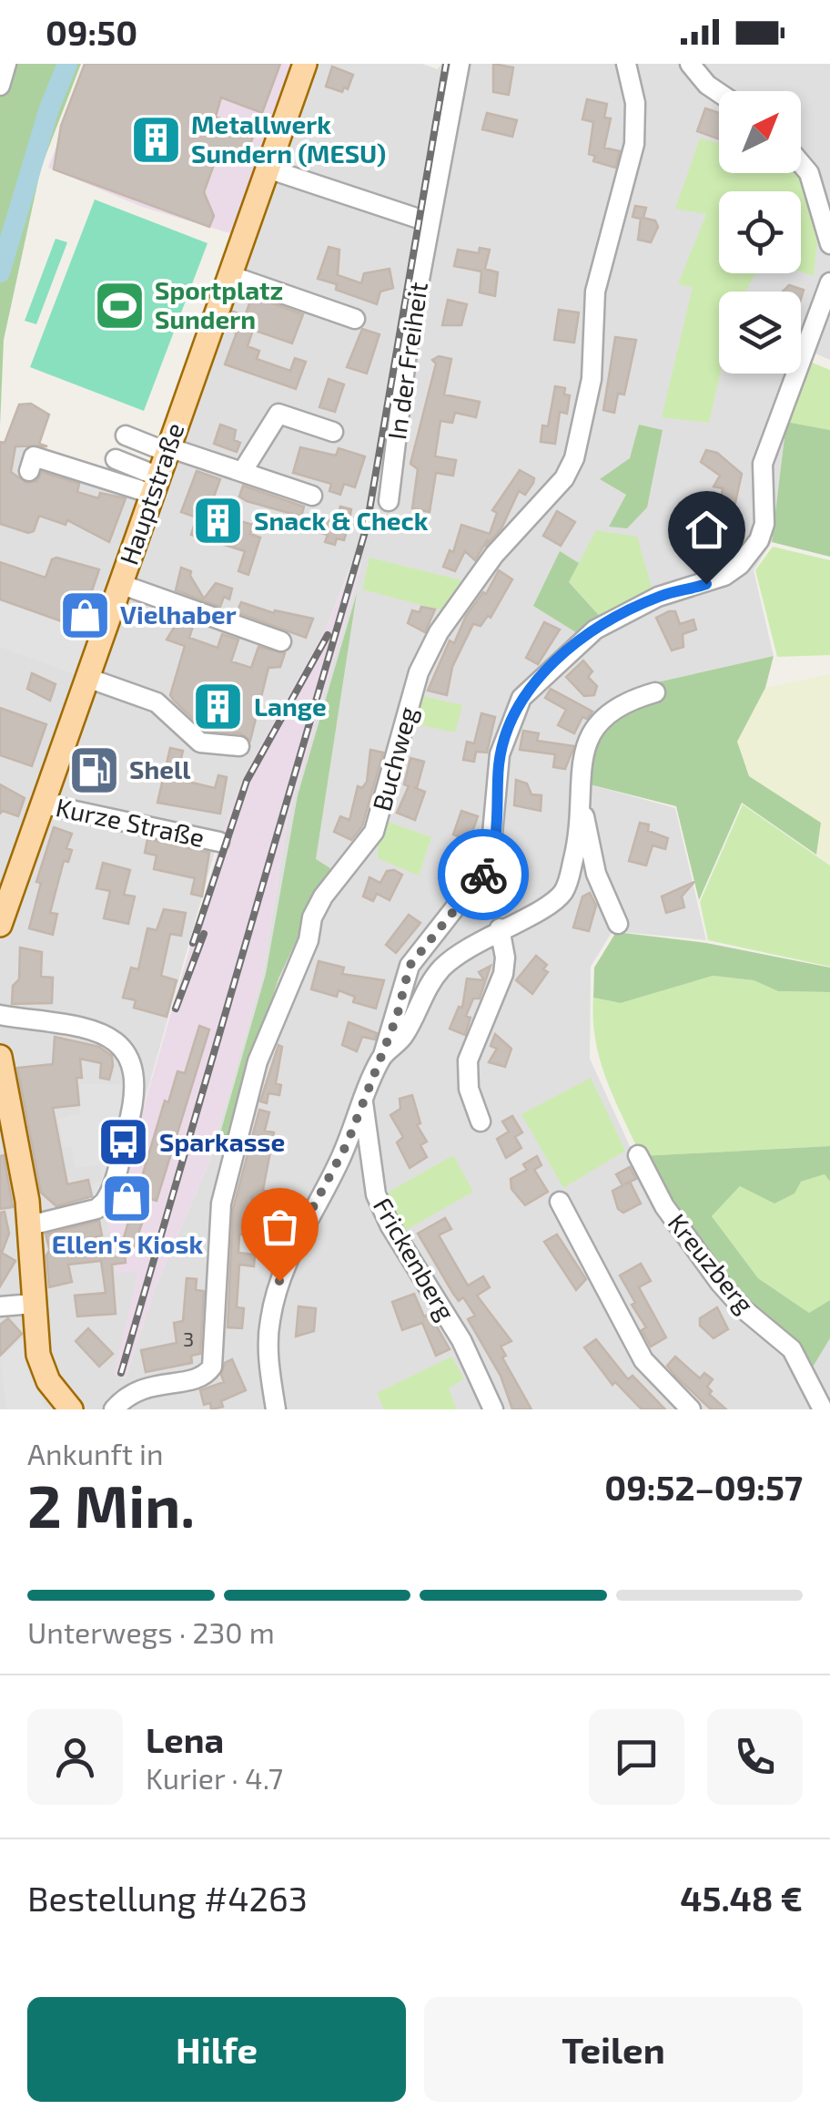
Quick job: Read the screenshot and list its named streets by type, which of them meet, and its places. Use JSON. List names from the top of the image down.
{
  "streets": {
    "main road": ["Hauptstraße"],
    "street": [
      "In der Freiheit",
      "Buchweg",
      "Kurze Straße",
      "Frickenberg",
      "Kreuzberg"
    ]
  },
  "crossings": [
    ["Hauptstraße", "Kurze Straße"]
  ],
  "places": {
    "building": ["Metallwerk Sundern (MESU)", "Snack & Check", "Lange"],
    "sports": ["Sportplatz Sundern"],
    "shop": ["Vielhaber", "Ellen's Kiosk"],
    "fuel station": ["Shell"],
    "bus stop": ["Sparkasse"]
  },
  "house_numbers": ["3"],
  "north": "top right",
  "page": {
    "status": "09:50",
    "heading": ["2 Min.", "Ankunft in", "09:52–09:57"],
    "panel": [
      "Lena",
      "Kurier · 4.7",
      "Bestellung #4263",
      "45.48 €"
    ],
    "bar": "Unterwegs · 230 m",
    "buttons": ["Hilfe", "Teilen"]
  }
}
